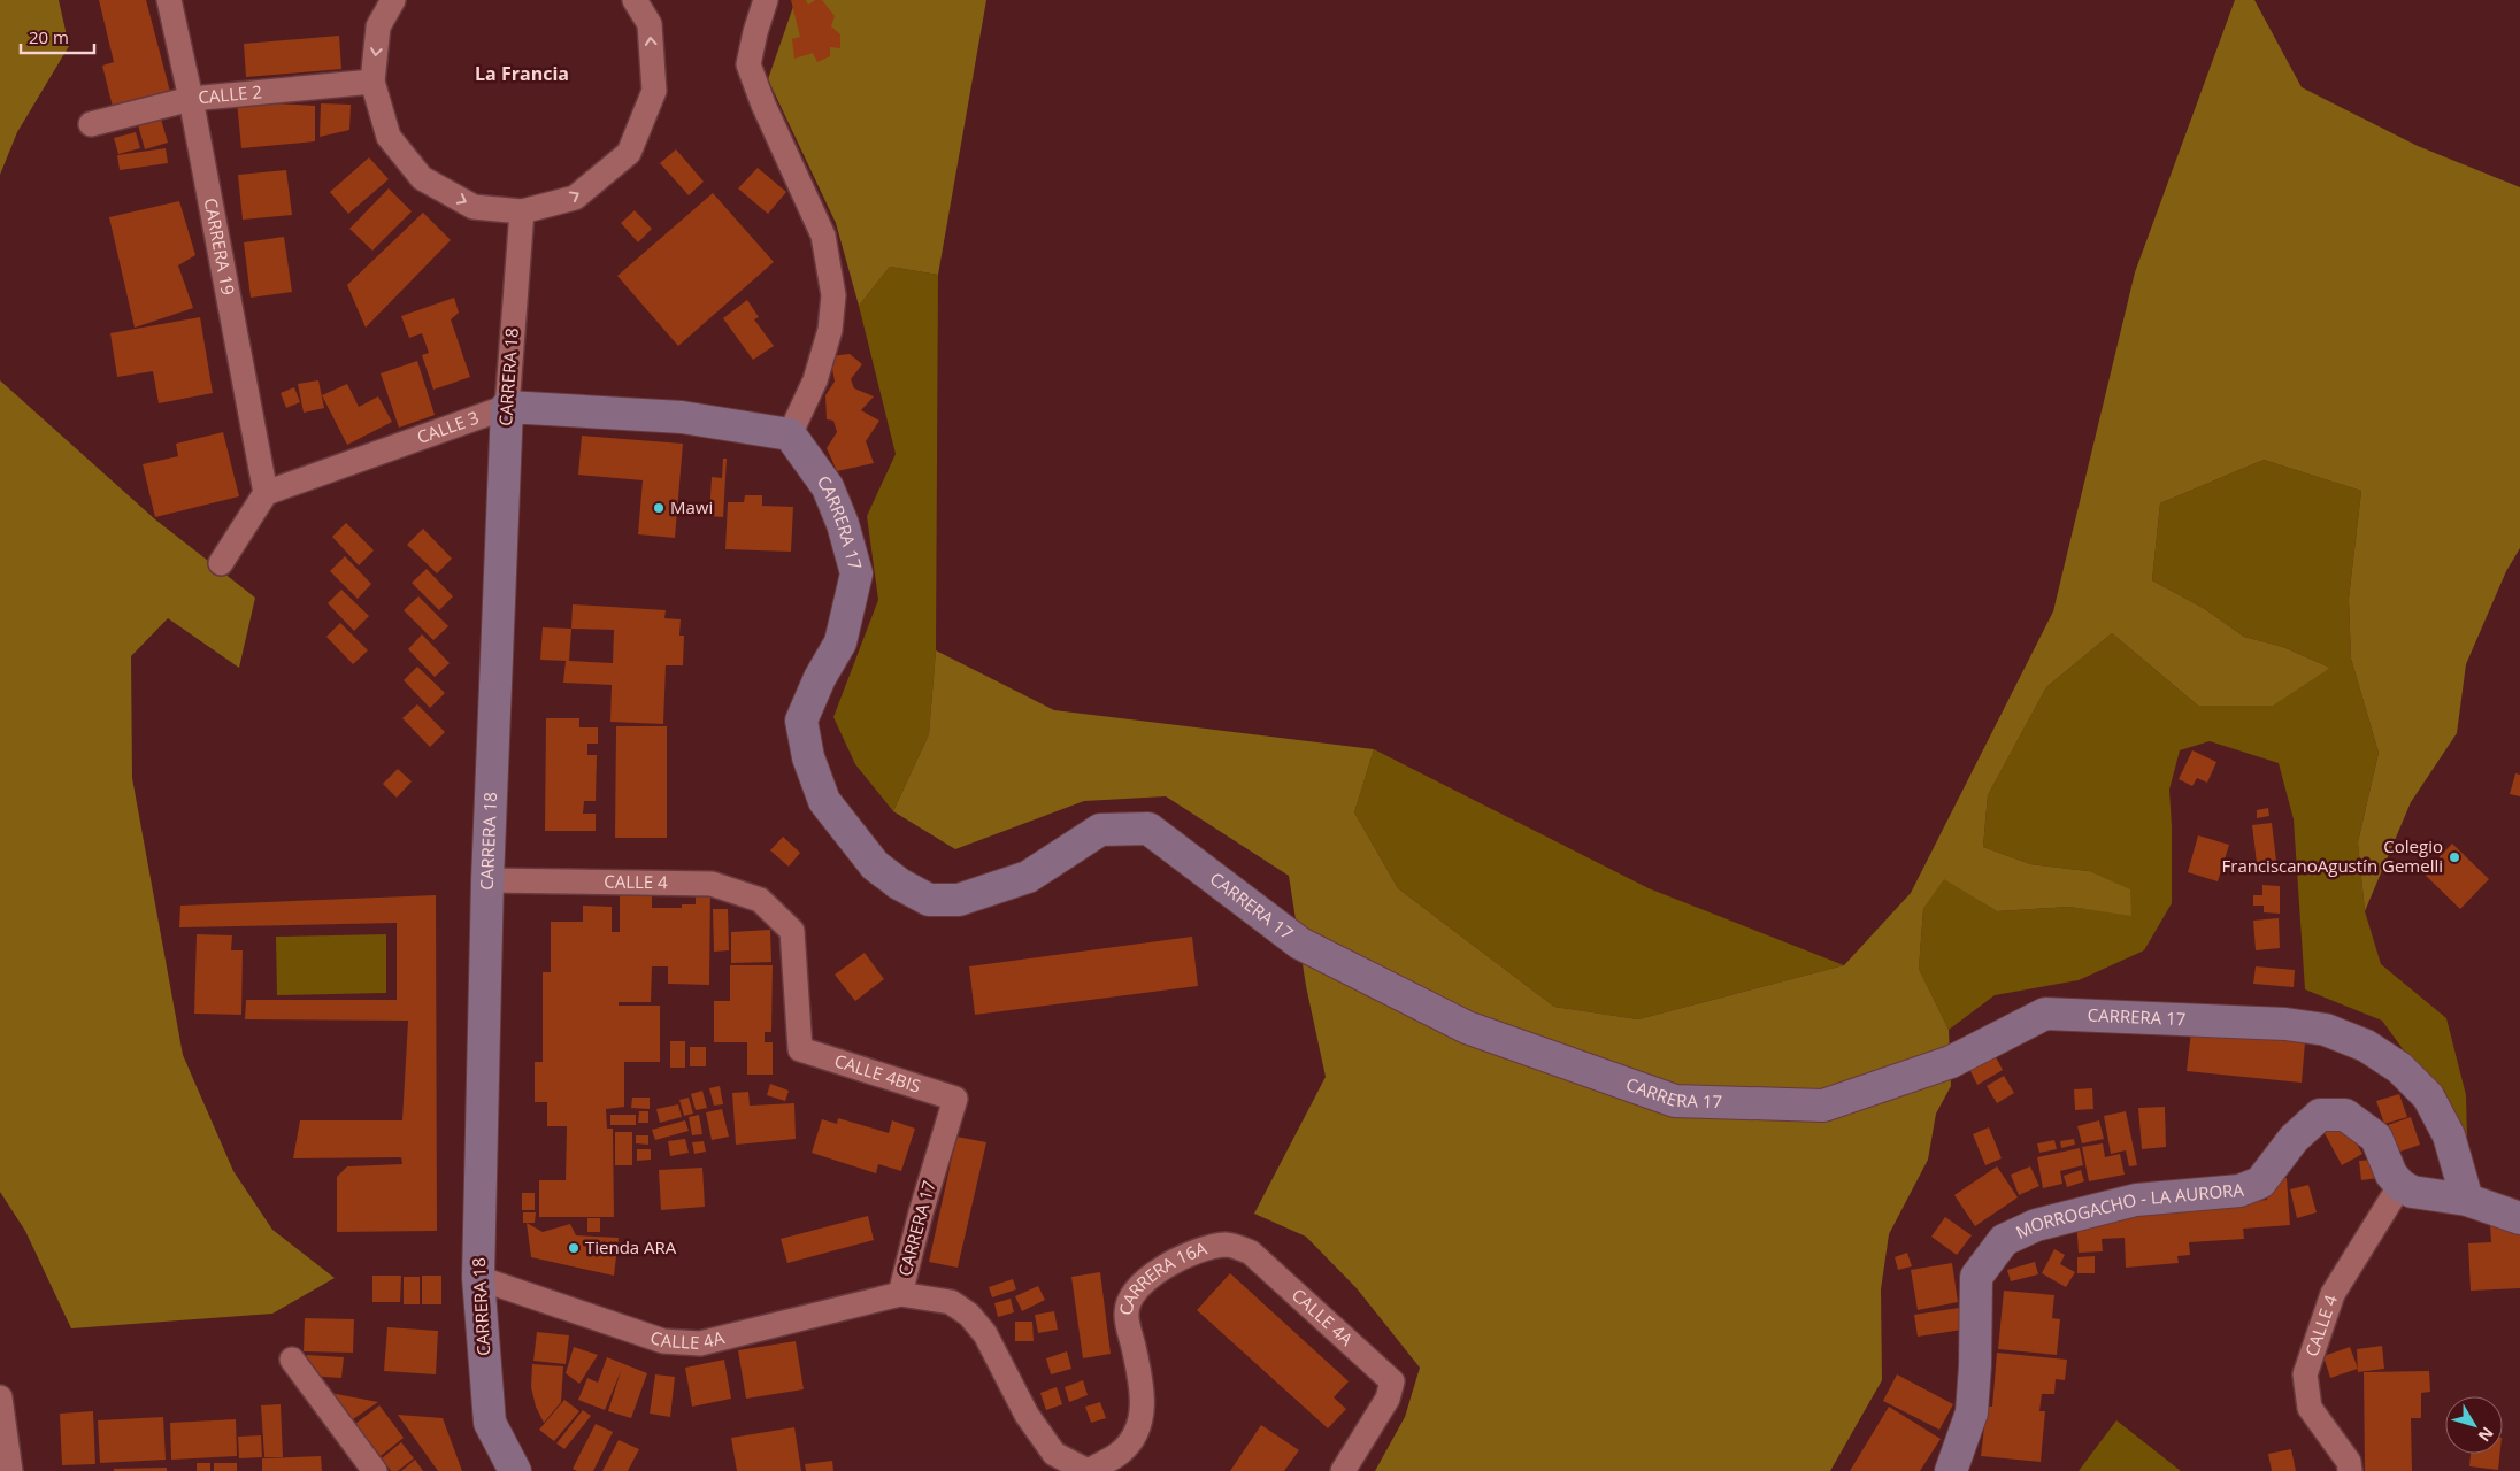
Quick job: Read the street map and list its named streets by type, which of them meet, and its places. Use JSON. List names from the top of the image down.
{
  "streets": {
    "street": [
      "CALLE 2",
      "CARRERA 19",
      "CARRERA 18",
      "CALLE 3",
      "CARRERA 17",
      "CALLE 4",
      "CALLE 4BIS",
      "MORROGACHO - LA AURORA",
      "CARRERA 16A",
      "CALLE 4A"
    ]
  },
  "crossings": [
    ["CALLE 2", "CARRERA 19"],
    ["CARRERA 19", "CALLE 3"],
    ["CARRERA 18", "CALLE 3"],
    ["CARRERA 18", "CALLE 4"],
    ["CARRERA 18", "CALLE 4A"],
    ["CALLE 3", "CARRERA 17"],
    ["CARRERA 17", "CALLE 4BIS"],
    ["CARRERA 17", "CARRERA 16A"],
    ["CARRERA 17", "CALLE 4A"],
    ["CALLE 4", "CALLE 4BIS"],
    ["CALLE 4", "MORROGACHO - LA AURORA"],
    ["CARRERA 16A", "CALLE 4A"]
  ],
  "districts": ["La Francia"],
  "places": ["Mawi", "Colegio FranciscanoAgustín Gemelli", "Tienda ARA"],
  "scale_bar": "20 m",
  "north": "bottom right"
}
